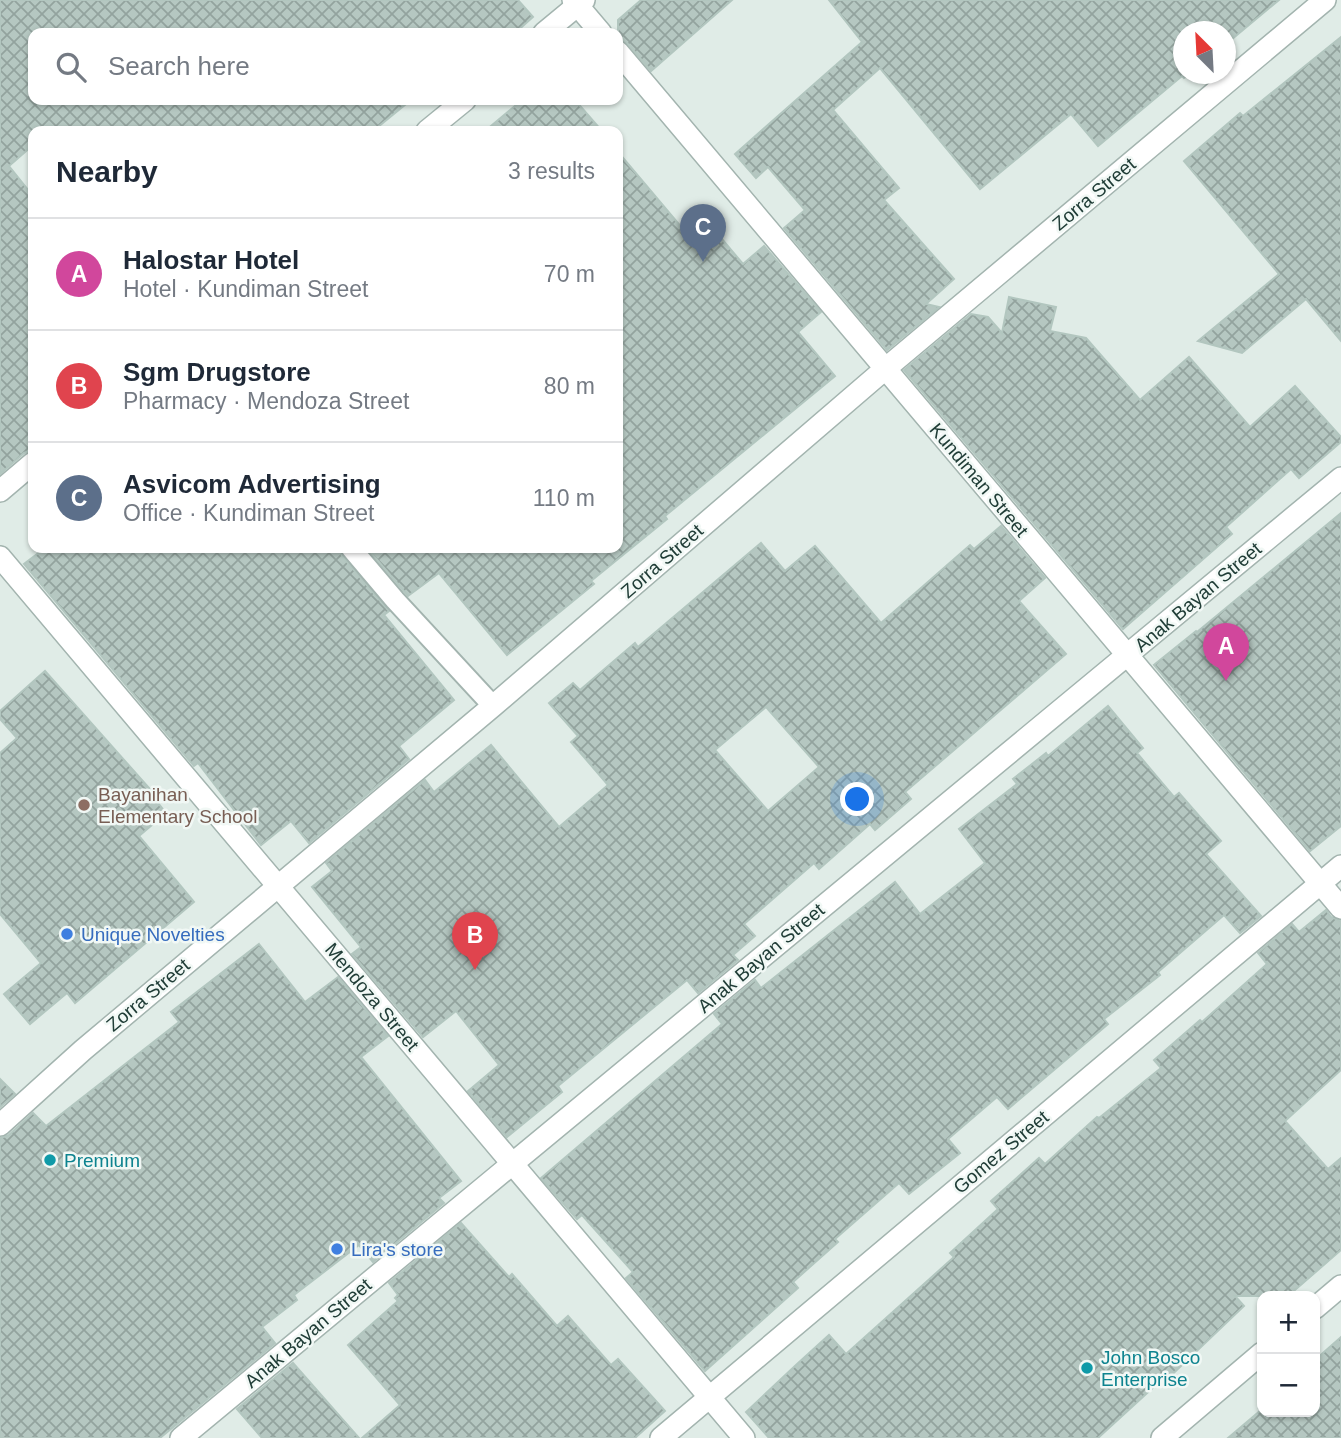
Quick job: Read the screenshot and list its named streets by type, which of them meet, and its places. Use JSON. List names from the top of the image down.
{
  "streets": {
    "street": [
      "Zorra Street",
      "Kundiman Street",
      "Anak Bayan Street",
      "Mendoza Street",
      "Gomez Street"
    ]
  },
  "crossings": [
    ["Zorra Street", "Kundiman Street"],
    ["Zorra Street", "Mendoza Street"],
    ["Kundiman Street", "Anak Bayan Street"],
    ["Kundiman Street", "Gomez Street"],
    ["Anak Bayan Street", "Mendoza Street"],
    ["Mendoza Street", "Gomez Street"]
  ],
  "places": [
    "Bayanihan Elementary School",
    "Unique Novelties",
    "Premium",
    "Lira's store",
    "John Bosco Enterprise"
  ],
  "north": "top left",
  "page": {
    "search": "Search here",
    "heading": ["Nearby", "3 results"],
    "pins": ["C", "A", "B"],
    "list": [
      {
        "mark": "A",
        "name": "Halostar Hotel",
        "note": "Hotel · Kundiman Street",
        "value": "70 m"
      },
      {
        "mark": "B",
        "name": "Sgm Drugstore",
        "note": "Pharmacy · Mendoza Street",
        "value": "80 m"
      },
      {
        "mark": "C",
        "name": "Asvicom Advertising",
        "note": "Office · Kundiman Street",
        "value": "110 m"
      }
    ],
    "map_buttons": ["+", "−"]
  }
}
